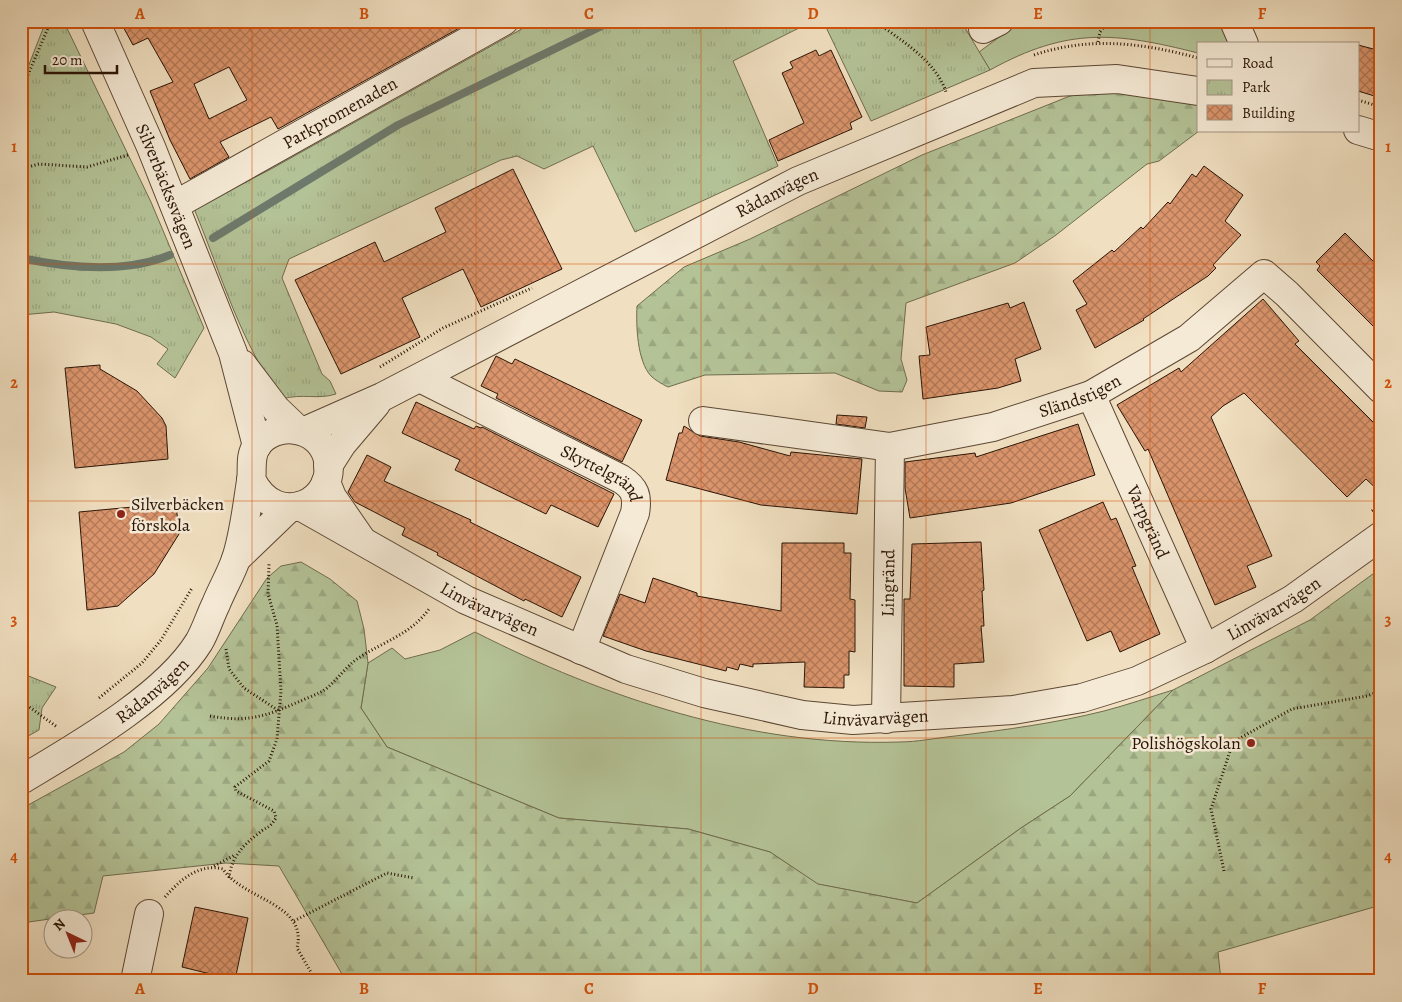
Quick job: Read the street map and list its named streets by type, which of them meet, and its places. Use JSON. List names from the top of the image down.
{
  "streets": {
    "street": [
      "Parkpromenaden",
      "Silverbäckssvägen",
      "Rådanvägen",
      "Sländstigen",
      "Skyttelgränd",
      "Varpgränd",
      "Lingränd",
      "Linvävarvägen"
    ]
  },
  "crossings": [
    ["Parkpromenaden", "Silverbäckssvägen"],
    ["Silverbäckssvägen", "Rådanvägen"],
    ["Silverbäckssvägen", "Linvävarvägen"],
    ["Rådanvägen", "Skyttelgränd"],
    ["Rådanvägen", "Linvävarvägen"],
    ["Sländstigen", "Varpgränd"],
    ["Sländstigen", "Lingränd"],
    ["Skyttelgränd", "Linvävarvägen"],
    ["Varpgränd", "Linvävarvägen"],
    ["Lingränd", "Linvävarvägen"]
  ],
  "places": ["Silverbäcken förskola", "Polishögskolan"],
  "legend": ["Road", "Park", "Building"],
  "scale_bar": "20 m",
  "north": "top left",
  "grid": {
    "columns": [
      "A",
      "B",
      "C",
      "D",
      "E",
      "F"
    ],
    "rows": [
      "1",
      "2",
      "3",
      "4"
    ]
  }
}
